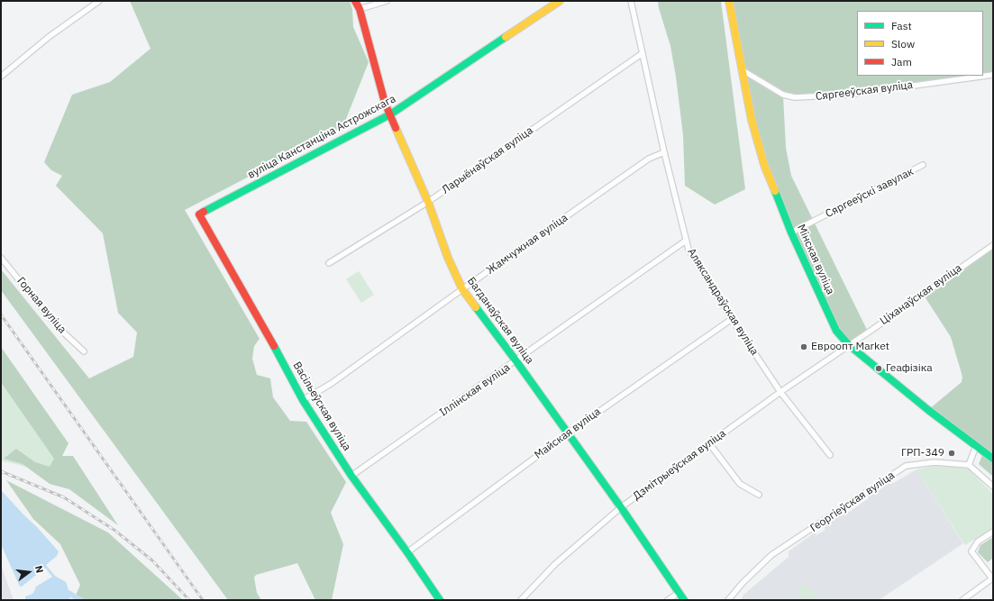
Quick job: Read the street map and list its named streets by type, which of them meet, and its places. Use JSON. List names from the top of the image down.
{
  "streets": {
    "street": [
      "Сяргееўская вуліца",
      "вуліца Канстанціна Астрожскага",
      "Ларыёнаўская вуліца",
      "Сяргееўскі завулак",
      "Жамчужная вуліца",
      "Мінская вуліца",
      "Ціханаўская вуліца",
      "Аляксандраўская вуліца",
      "Горная вуліца",
      "Багданаўская вуліца",
      "Іллінская вуліца",
      "Васільеўская вуліца",
      "Майская вуліца",
      "Дзмітрыеўская вуліца",
      "Георгіеўская вуліца"
    ]
  },
  "crossings": [
    ["Сяргееўская вуліца", "Мінская вуліца"],
    ["вуліца Канстанціна Астрожскага", "Багданаўская вуліца"],
    ["вуліца Канстанціна Астрожскага", "Васільеўская вуліца"],
    ["Ларыёнаўская вуліца", "Аляксандраўская вуліца"],
    ["Ларыёнаўская вуліца", "Багданаўская вуліца"],
    ["Сяргееўскі завулак", "Мінская вуліца"],
    ["Жамчужная вуліца", "Аляксандраўская вуліца"],
    ["Жамчужная вуліца", "Багданаўская вуліца"],
    ["Жамчужная вуліца", "Васільеўская вуліца"],
    ["Мінская вуліца", "Ціханаўская вуліца"],
    ["Мінская вуліца", "Дзмітрыеўская вуліца"],
    ["Ціханаўская вуліца", "Дзмітрыеўская вуліца"],
    ["Аляксандраўская вуліца", "Іллінская вуліца"],
    ["Аляксандраўская вуліца", "Майская вуліца"],
    ["Аляксандраўская вуліца", "Дзмітрыеўская вуліца"],
    ["Багданаўская вуліца", "Іллінская вуліца"],
    ["Багданаўская вуліца", "Майская вуліца"],
    ["Багданаўская вуліца", "Дзмітрыеўская вуліца"],
    ["Іллінская вуліца", "Васільеўская вуліца"],
    ["Васільеўская вуліца", "Майская вуліца"]
  ],
  "places": ["Евроопт Market", "Геафізіка", "ГРП-349"],
  "legend": ["Fast", "Slow", "Jam"],
  "north": "right"
}
